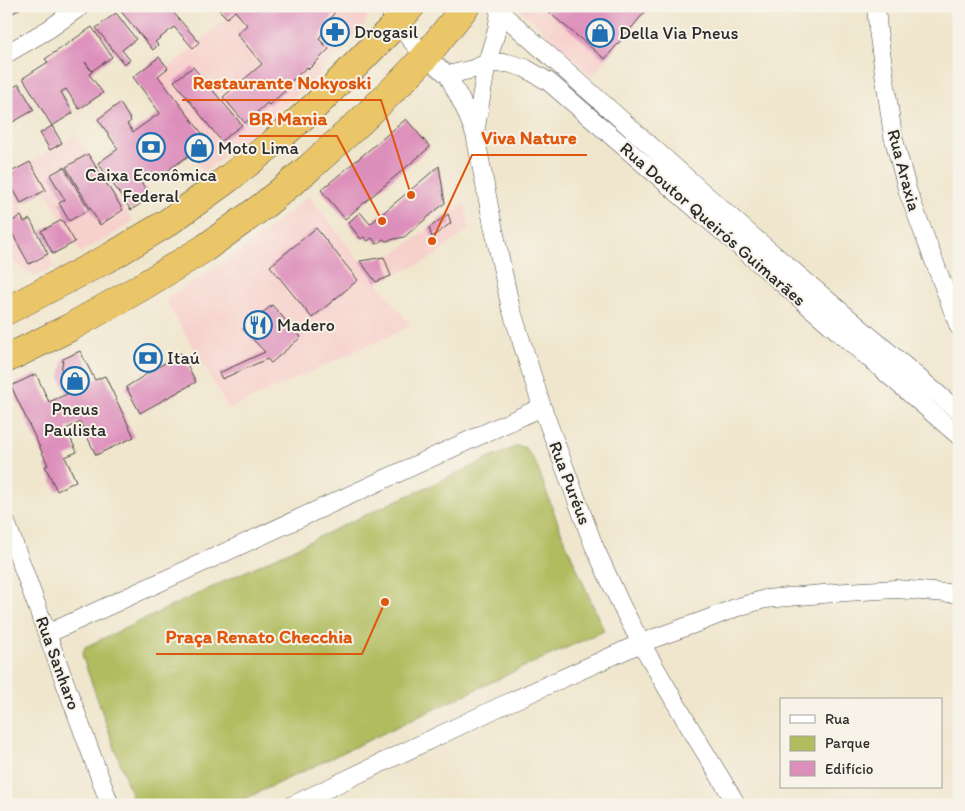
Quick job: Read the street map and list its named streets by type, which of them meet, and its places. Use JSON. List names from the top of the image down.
{
  "streets": {
    "street": [
      "Rua Araxia",
      "Rua Doutor Queirós Guimarães",
      "Rua Puréus",
      "Rua Sanharo"
    ]
  },
  "crossings": [
    ["Rua Doutor Queirós Guimarães", "Rua Puréus"]
  ],
  "places": {
    "pharmacy": ["Drogasil"],
    "shop": ["Della Via Pneus", "Moto Lima", "Pneus Paulista"],
    "bank": ["Caixa Econômica Federal", "Itaú"],
    "other": [
      "Restaurante Nokyoski",
      "BR Mania",
      "Viva Nature",
      "Praça Renato Checchia"
    ],
    "restaurant": ["Madero"]
  },
  "legend": ["Rua", "Parque", "Edifício"]
}
